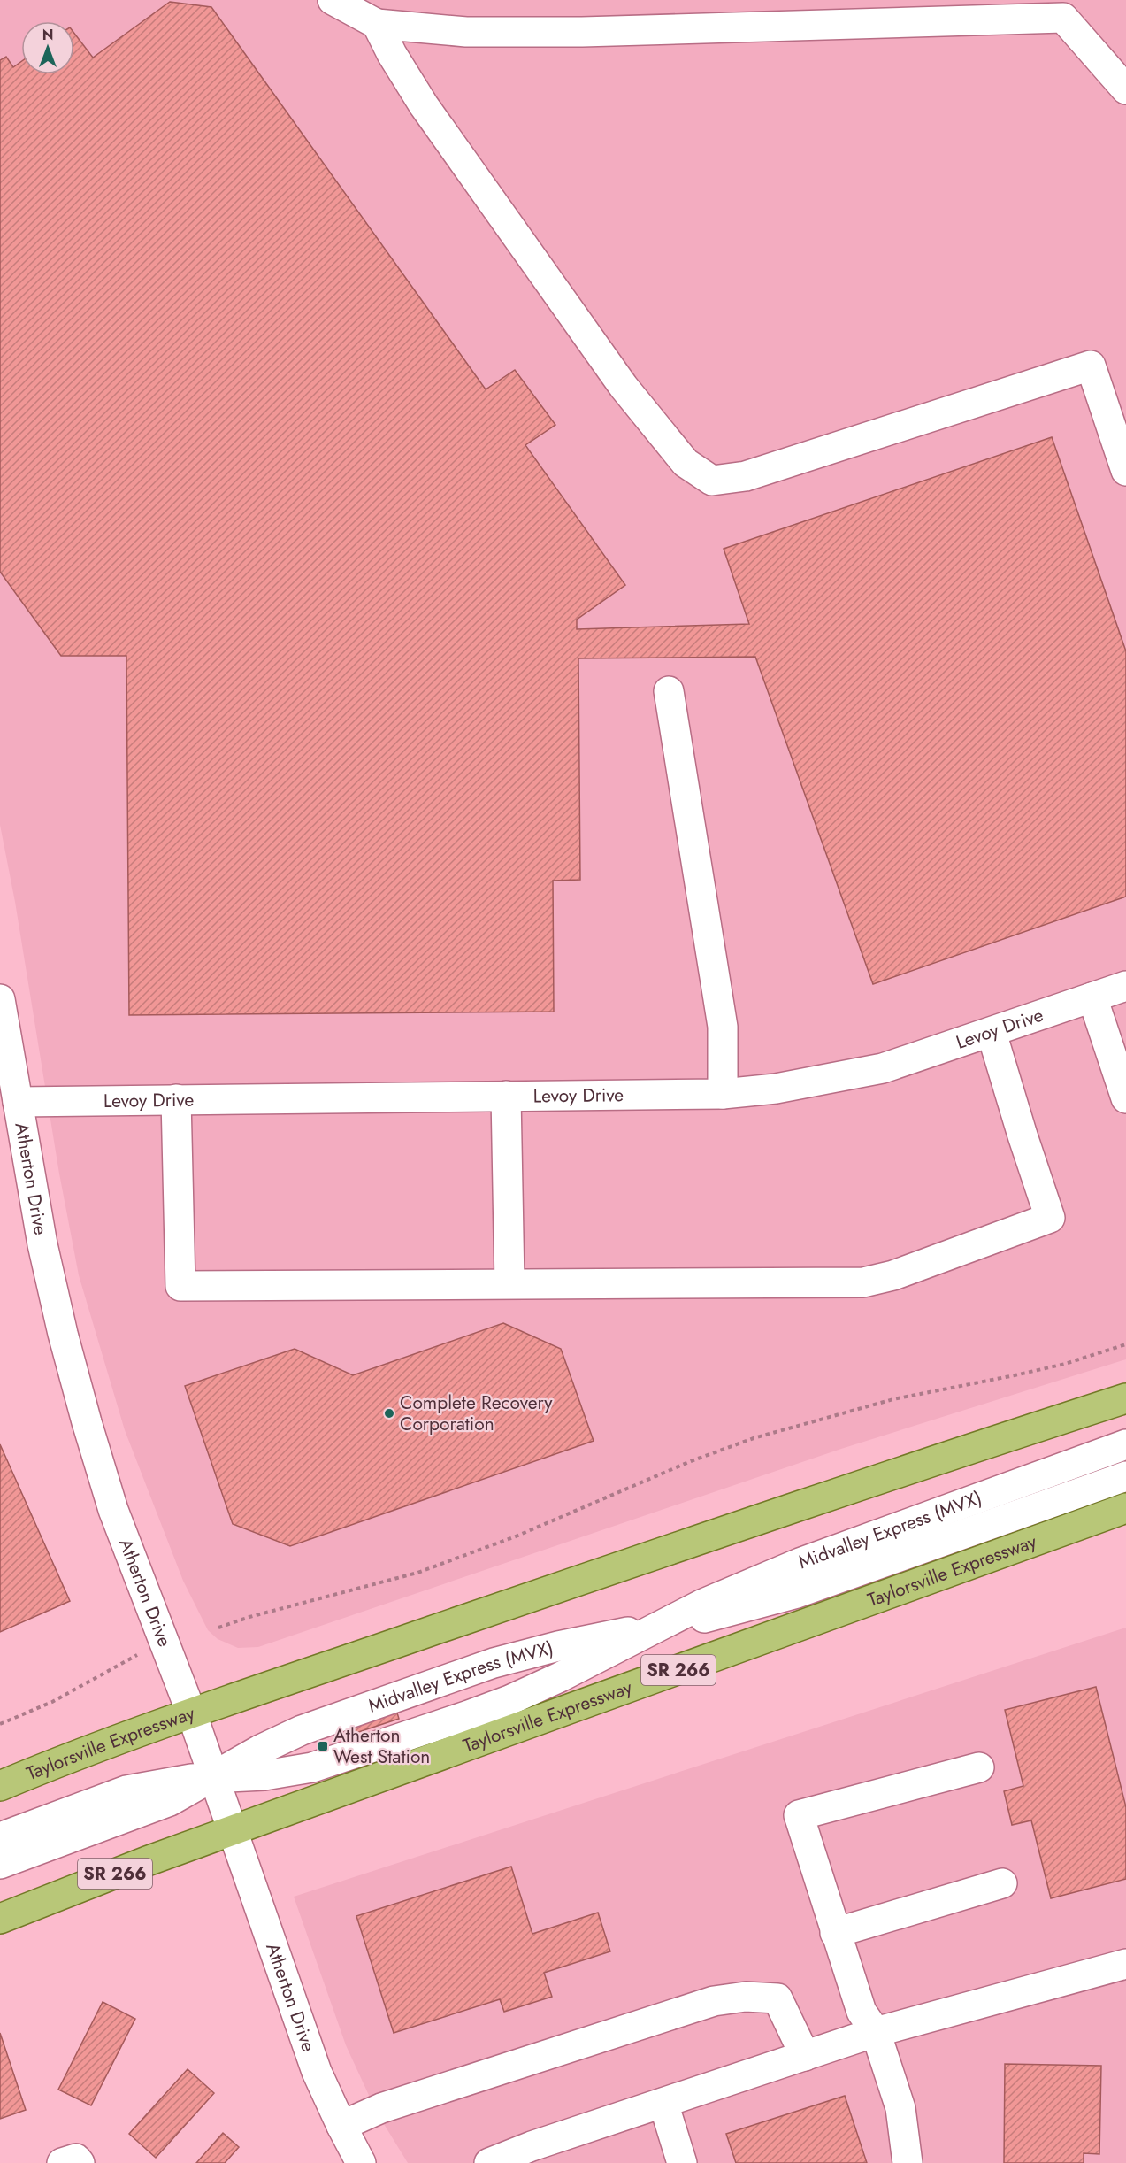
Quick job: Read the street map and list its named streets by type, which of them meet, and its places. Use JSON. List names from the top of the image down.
{
  "streets": {
    "main road": ["Taylorsville Expressway", "SR 266"],
    "street": ["Levoy Drive", "Atherton Drive", "Midvalley Express (MVX)"]
  },
  "crossings": [
    ["Levoy Drive", "Atherton Drive"],
    ["Atherton Drive", "Midvalley Express (MVX)"],
    ["Atherton Drive", "Taylorsville Expressway"]
  ],
  "places": {
    "other": ["Complete Recovery Corporation"],
    "transit": ["Atherton West Station"]
  },
  "north": "top"
}
